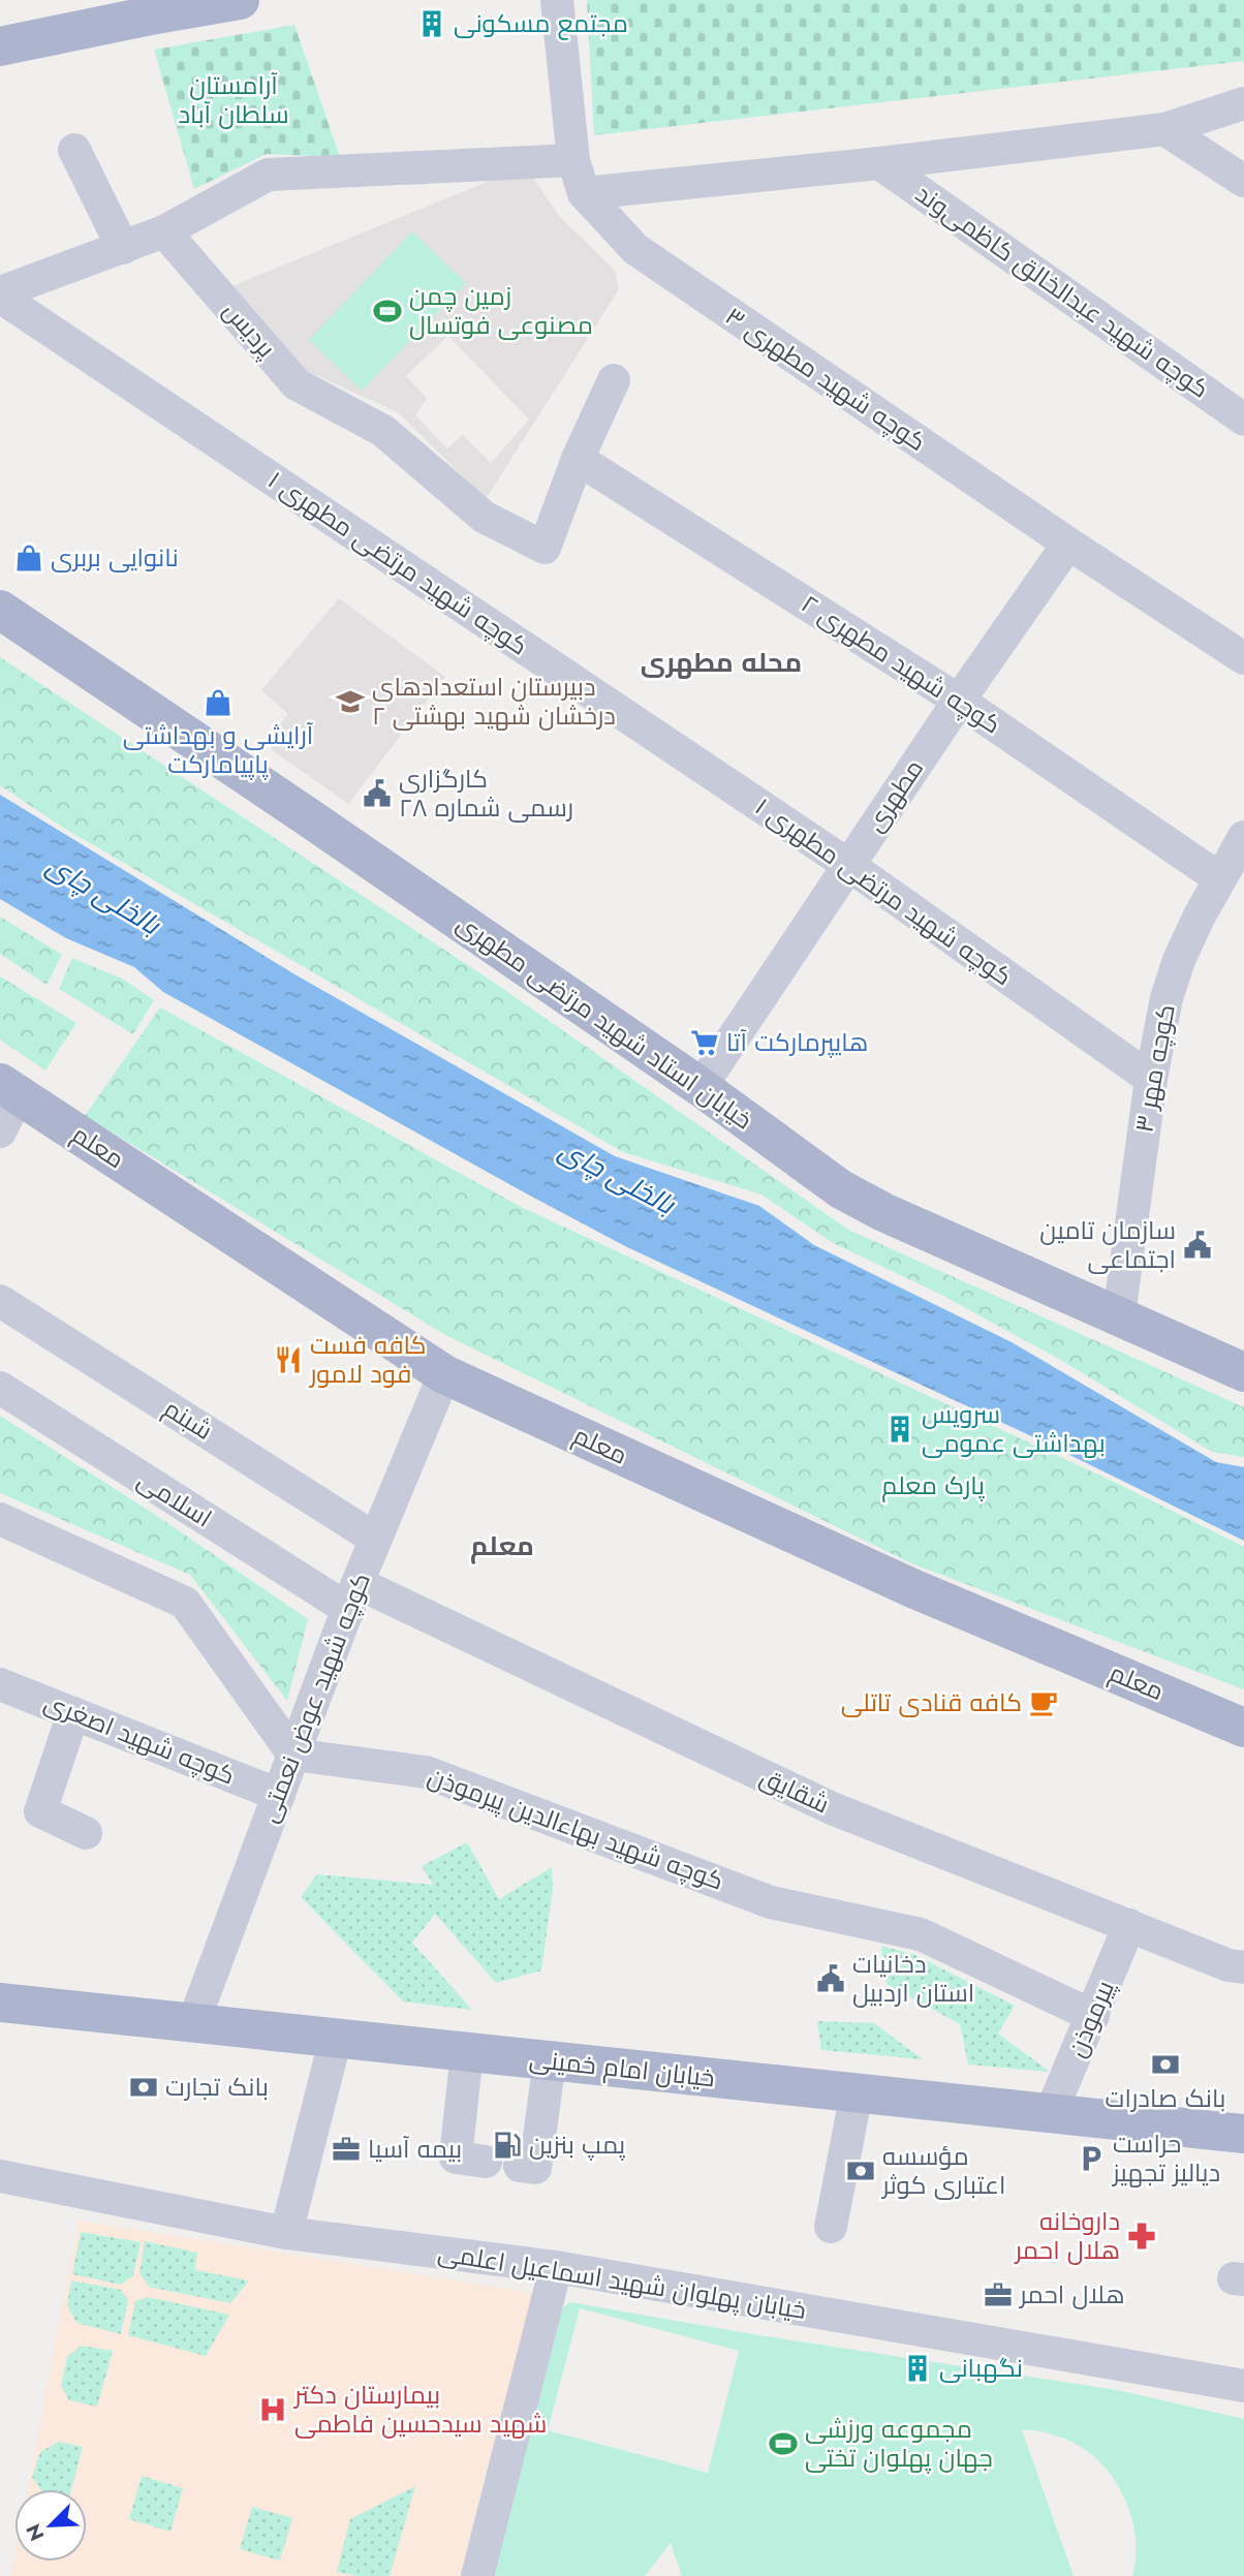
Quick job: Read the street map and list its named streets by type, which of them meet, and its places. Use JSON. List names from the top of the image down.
{
  "streets": {
    "main road": ["خیابان استاد شهید مرتضی مطهری", "معلم", "خیابان امام خمینی"],
    "street": [
      "کوچه شهید عبدالخالق کاظمی‌وند",
      "پردیس",
      "کوچه شهید مطهری ۳",
      "کوچه شهید مرتضی مطهری ۱",
      "کوچه شهید مطهری ۲",
      "مطهری",
      "کوچه مهر ۳",
      "شبنم",
      "اسلامی",
      "کوچه شهید عوض نعمتی",
      "کوچه شهید اصغری",
      "شقایق",
      "کوچه شهید بهاءالدین پیرموذن",
      "پیرموذن",
      "خیابان پهلوان شهید اسماعیل اعلمی"
    ]
  },
  "crossings": [
    ["پردیس", "کوچه شهید مطهری ۲"],
    ["کوچه شهید مطهری ۳", "مطهری"],
    ["کوچه شهید مرتضی مطهری ۱", "مطهری"],
    ["کوچه شهید مرتضی مطهری ۱", "کوچه مهر ۳"],
    ["کوچه شهید مطهری ۲", "مطهری"],
    ["کوچه شهید مطهری ۲", "کوچه مهر ۳"],
    ["مطهری", "خیابان استاد شهید مرتضی مطهری"],
    ["خیابان استاد شهید مرتضی مطهری", "کوچه مهر ۳"],
    ["معلم", "کوچه شهید عوض نعمتی"],
    ["شبنم", "کوچه شهید عوض نعمتی"],
    ["اسلامی", "کوچه شهید عوض نعمتی"],
    ["اسلامی", "شقایق"],
    ["کوچه شهید عوض نعمتی", "کوچه شهید اصغری"],
    ["کوچه شهید عوض نعمتی", "شقایق"],
    ["کوچه شهید عوض نعمتی", "کوچه شهید بهاءالدین پیرموذن"],
    ["کوچه شهید عوض نعمتی", "خیابان امام خمینی"],
    ["شقایق", "پیرموذن"],
    ["کوچه شهید بهاءالدین پیرموذن", "پیرموذن"],
    ["پیرموذن", "خیابان امام خمینی"]
  ],
  "districts": ["محله مطهری", "معلم"],
  "water": ["بالخلی چای"],
  "parks": ["آرامستان سلطان آباد", "پارک معلم"],
  "places": {
    "building": ["مجتمع مسکونی", "سرویس بهداشتی عمومی", "نگهبانی"],
    "sports": ["زمین چمن مصنوعی فوتسال", "مجموعه ورزشی جهان پهلوان تختی"],
    "shop": ["نانوایی بربری", "آرایشی و بهداشتی پاپیامارکت"],
    "school or university": ["دبیرستان استعدادهای درخشان شهید بهشتی ۲"],
    "public building": ["کارگزاری رسمی شماره ۲۸", "سازمان تامین اجتماعی", "دخانیات استان اردبیل"],
    "supermarket": ["هایپرمارکت آتا"],
    "restaurant": ["کافه فست فود لامور"],
    "cafe": ["کافه قنادی تاتلی"],
    "bank": ["بانک صادرات", "بانک تجارت", "مؤسسه اعتباری کوثر"],
    "fuel station": ["پمپ بنزین"],
    "office": ["بیمه آسیا", "هلال احمر"],
    "parking": ["حراست دیالیز تجهیز"],
    "pharmacy": ["داروخانه هلال احمر"],
    "hospital": ["بیمارستان دکتر شهید سیدحسین فاطمی"]
  },
  "north": "bottom left"
}
